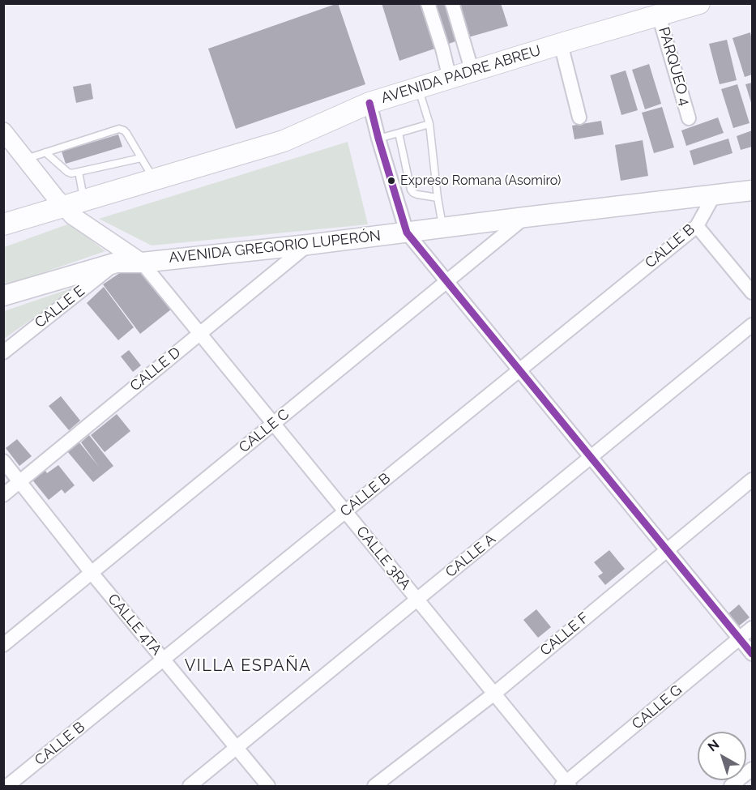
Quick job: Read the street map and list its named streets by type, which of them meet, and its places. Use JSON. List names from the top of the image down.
{
  "streets": {
    "main road": ["AVENIDA PADRE ABREU", "AVENIDA GREGORIO LUPERÓN"],
    "street": [
      "PARQUEO 4",
      "CALLE B",
      "CALLE E",
      "CALLE D",
      "CALLE C",
      "CALLE A",
      "CALLE 3RA",
      "CALLE 4TA",
      "CALLE F",
      "CALLE G"
    ]
  },
  "crossings": [
    ["PARQUEO 4", "AVENIDA PADRE ABREU"],
    ["CALLE B", "AVENIDA GREGORIO LUPERÓN"],
    ["CALLE B", "CALLE 3RA"],
    ["CALLE B", "CALLE 4TA"],
    ["AVENIDA GREGORIO LUPERÓN", "CALLE E"],
    ["AVENIDA GREGORIO LUPERÓN", "CALLE D"],
    ["AVENIDA GREGORIO LUPERÓN", "CALLE C"],
    ["AVENIDA GREGORIO LUPERÓN", "CALLE 3RA"],
    ["CALLE D", "CALLE 3RA"],
    ["CALLE D", "CALLE 4TA"],
    ["CALLE C", "CALLE 3RA"],
    ["CALLE C", "CALLE 4TA"],
    ["CALLE A", "CALLE 3RA"],
    ["CALLE A", "CALLE 4TA"],
    ["CALLE 3RA", "CALLE F"],
    ["CALLE 3RA", "CALLE G"]
  ],
  "districts": ["VILLA ESPAÑA"],
  "places": ["Expreso Romana (Asomiro)"],
  "north": "top left"
}
